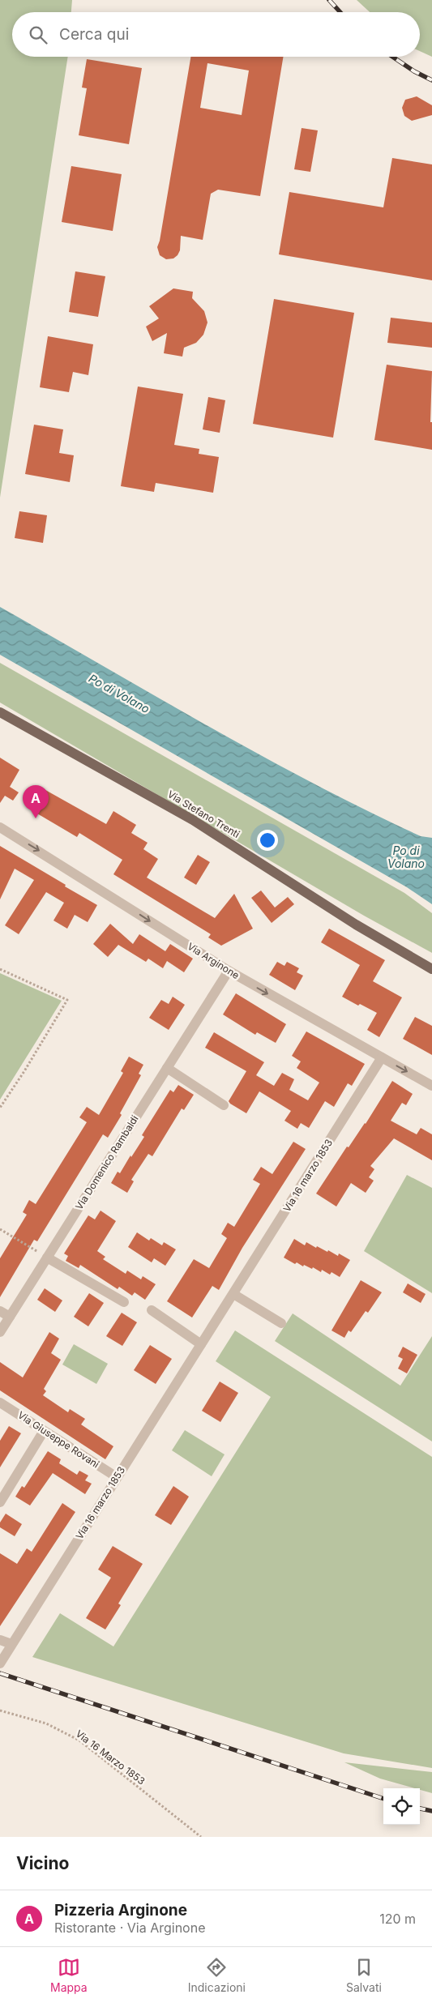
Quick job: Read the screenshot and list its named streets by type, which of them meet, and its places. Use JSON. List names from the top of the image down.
{
  "streets": {
    "main road": ["Via Stefano Trenti"],
    "street": [
      "Via Arginone",
      "Via Domenico Rambaldi",
      "Via 16 marzo 1853",
      "Via Giuseppe Rovani"
    ],
    "path": ["Via 16 Marzo 1853"]
  },
  "crossings": [
    ["Via Arginone", "Via Domenico Rambaldi"],
    ["Via Arginone", "Via 16 marzo 1853"],
    ["Via 16 marzo 1853", "Via Giuseppe Rovani"]
  ],
  "one_way": ["Via Arginone"],
  "water": ["Po di Volano"],
  "page": {
    "search": "Cerca qui",
    "pins": "A",
    "heading": "Vicino",
    "list": [
      {
        "mark": "A",
        "name": "Pizzeria Arginone",
        "note": "Ristorante · Via Arginone",
        "value": "120 m"
      }
    ],
    "nav": ["Mappa", "Indicazioni", "Salvati"]
  }
}
